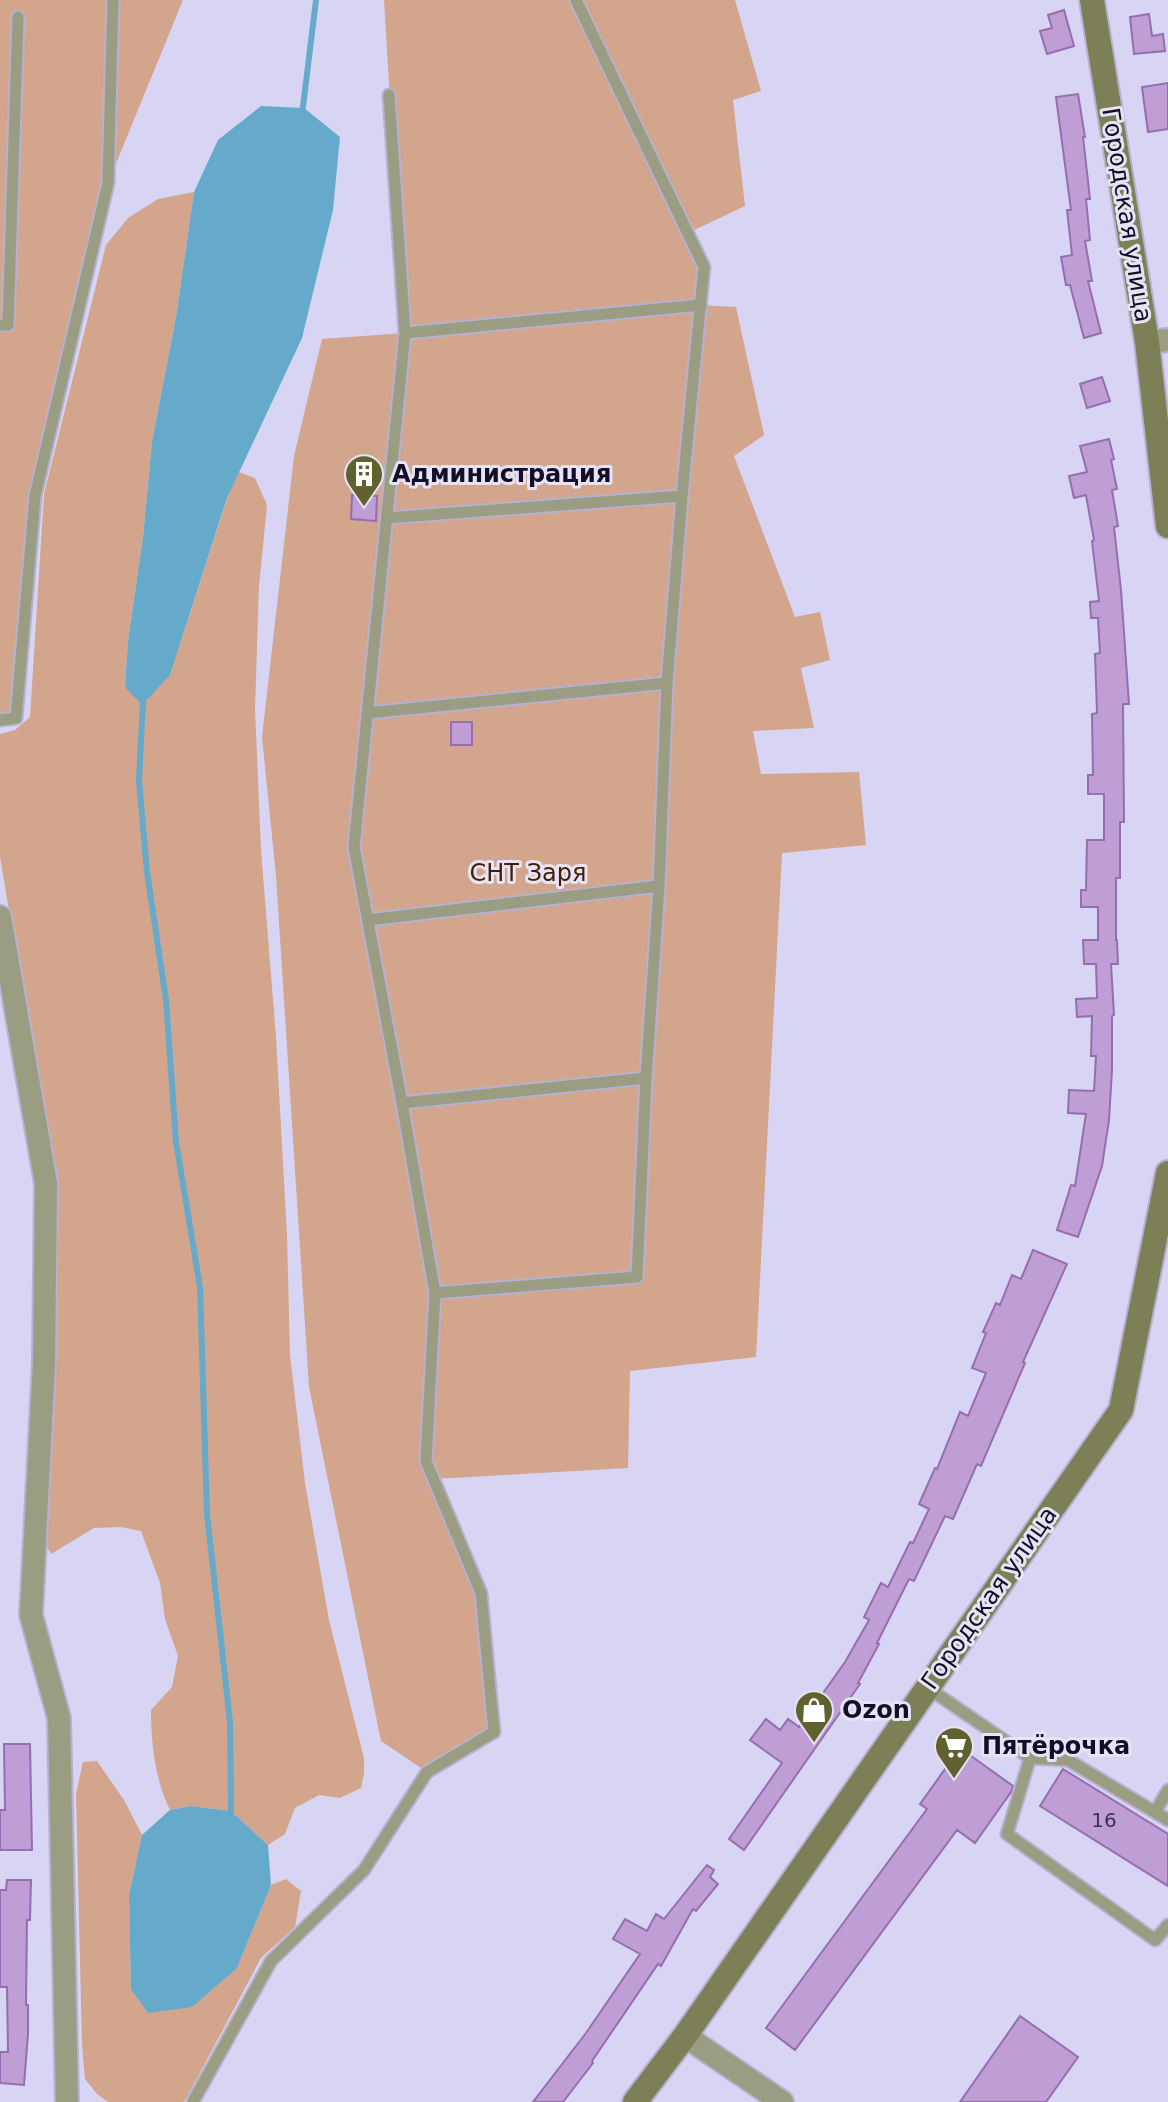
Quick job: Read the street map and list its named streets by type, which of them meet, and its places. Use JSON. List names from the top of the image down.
{
  "streets": {
    "street": ["Городская улица"]
  },
  "parks": ["СНТ Заря"],
  "places": {
    "building": ["Администрация"],
    "shop": ["Ozon"],
    "supermarket": ["Пятёрочка"]
  },
  "house_numbers": ["16"]
}
